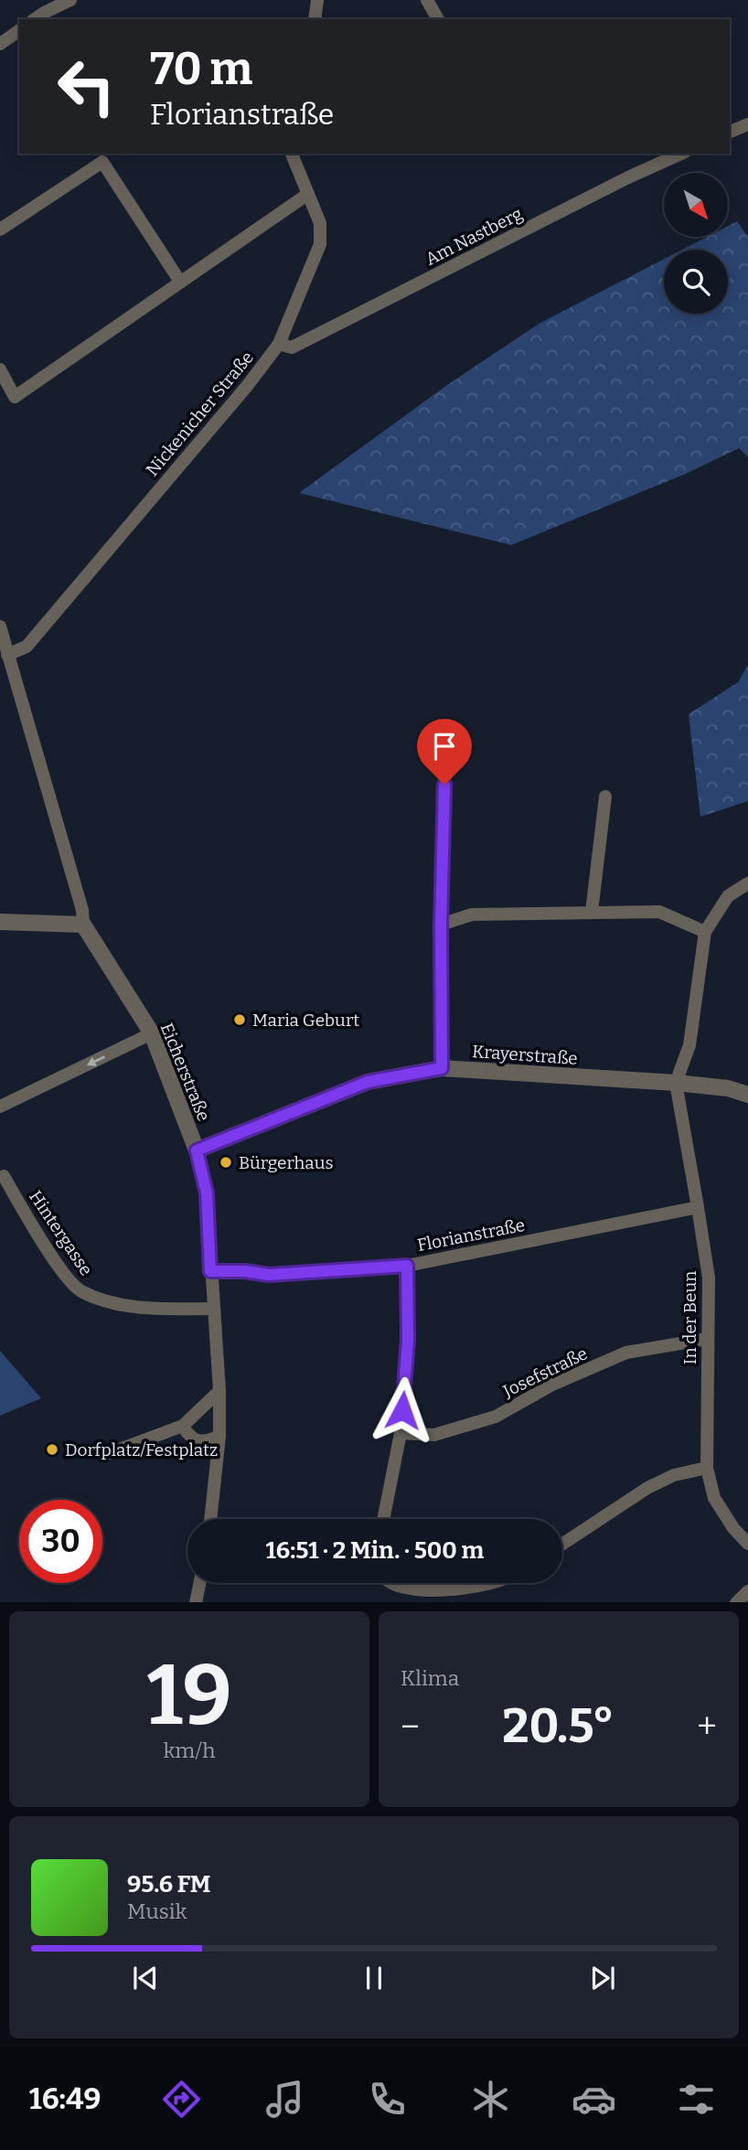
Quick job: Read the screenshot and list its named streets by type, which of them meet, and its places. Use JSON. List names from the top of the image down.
{
  "streets": {
    "street": [
      "Am Nastberg",
      "Nickenicher Straße",
      "Krayerstraße",
      "Eicherstraße",
      "Hintergasse",
      "Florianstraße",
      "In der Beun",
      "Josefstraße"
    ]
  },
  "crossings": [
    ["Am Nastberg", "Nickenicher Straße"],
    ["Nickenicher Straße", "Eicherstraße"],
    ["Krayerstraße", "Eicherstraße"],
    ["Krayerstraße", "In der Beun"],
    ["Eicherstraße", "Hintergasse"],
    ["Eicherstraße", "Florianstraße"],
    ["Florianstraße", "In der Beun"],
    ["In der Beun", "Josefstraße"]
  ],
  "places": ["Maria Geburt", "Bürgerhaus", "Dorfplatz/Festplatz"],
  "north": "bottom right",
  "page": {
    "turn": ["70 m", "Florianstraße"],
    "limit": "30",
    "trip": "16:51 · 2 Min. · 500 m",
    "tile": [
      ["19", "km/h"],
      "Klima"
    ],
    "heat": ["−", "20.5°", "+"],
    "song": ["95.6 FM", "Musik"],
    "tabs": "16:49"
  }
}
